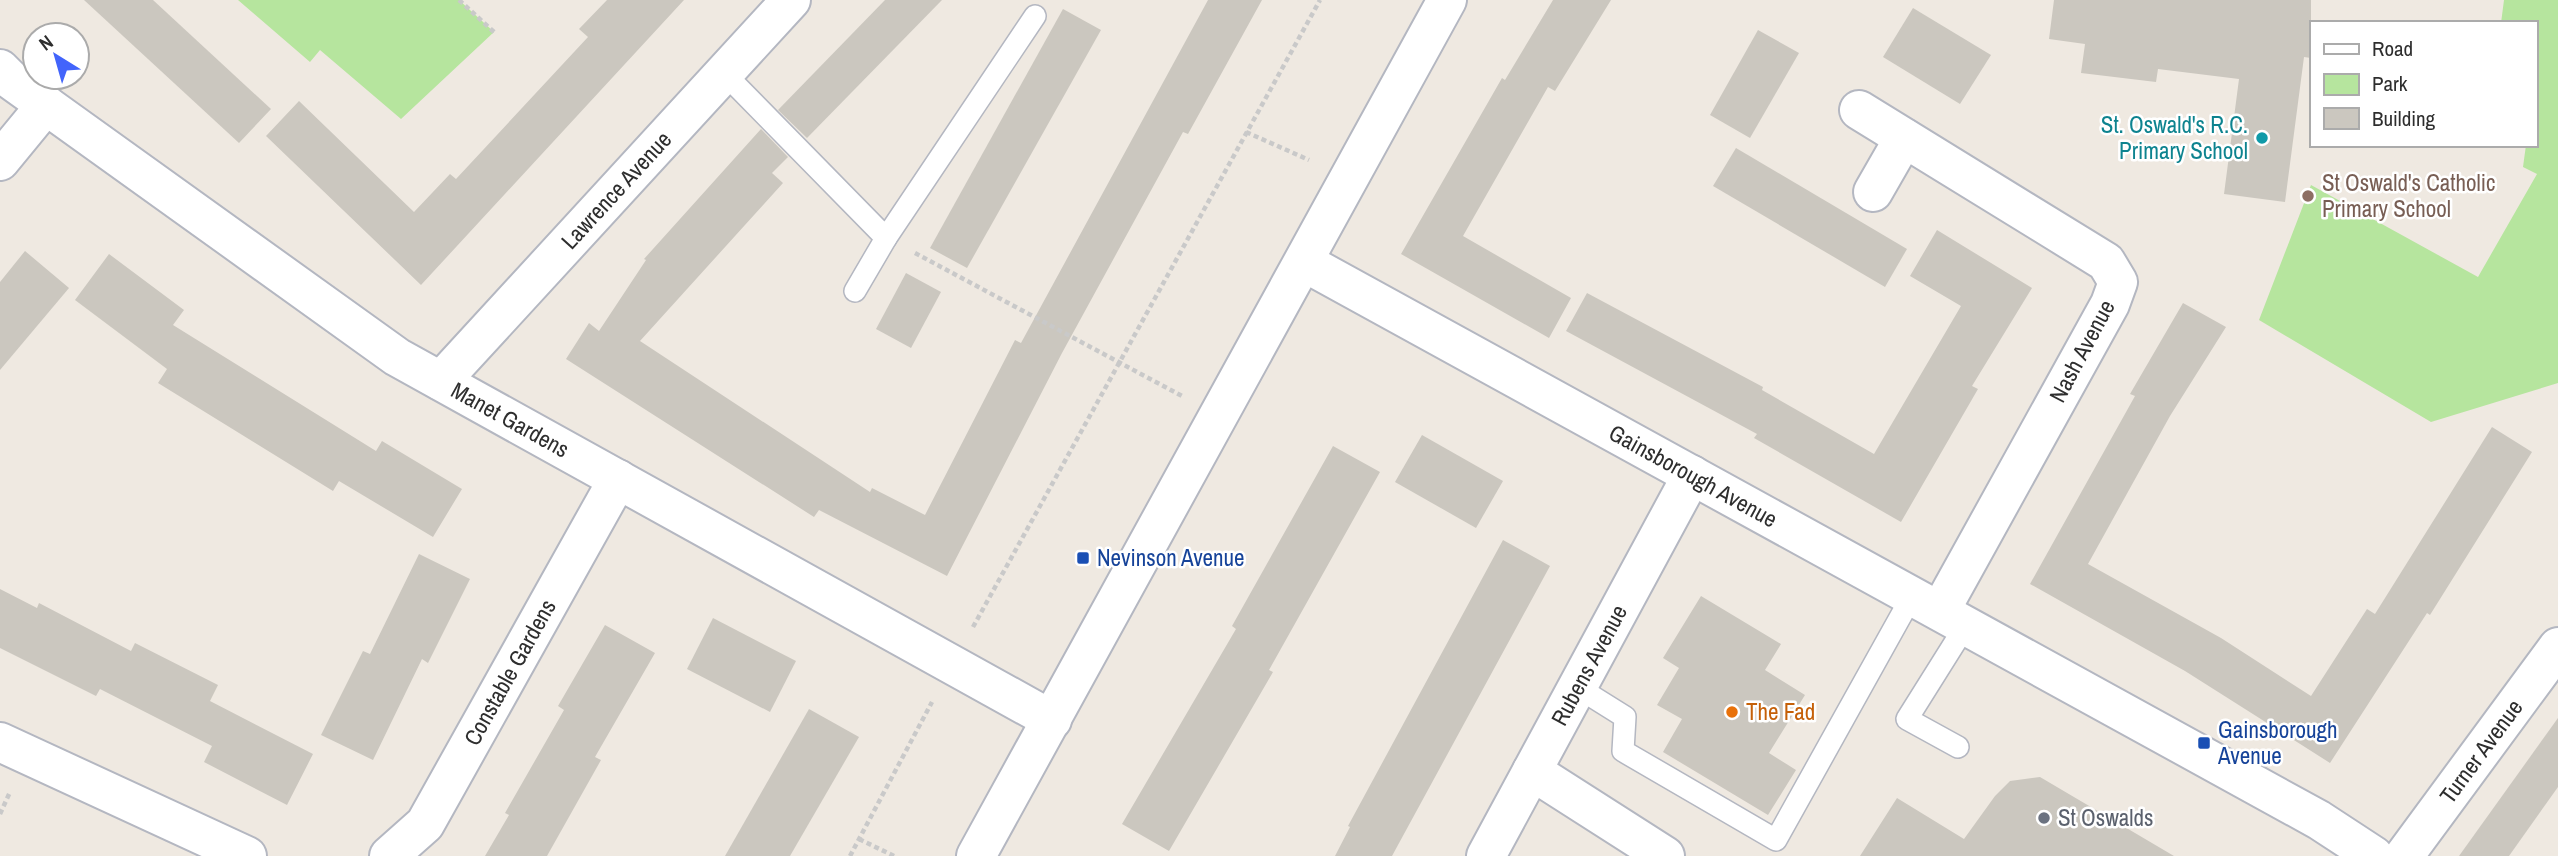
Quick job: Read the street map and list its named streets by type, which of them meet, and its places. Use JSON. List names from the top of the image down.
{
  "streets": {
    "street": [
      "Lawrence Avenue",
      "Nash Avenue",
      "Manet Gardens",
      "Gainsborough Avenue",
      "Rubens Avenue",
      "Constable Gardens",
      "Turner Avenue"
    ]
  },
  "crossings": [
    ["Lawrence Avenue", "Manet Gardens"],
    ["Nash Avenue", "Gainsborough Avenue"],
    ["Manet Gardens", "Constable Gardens"],
    ["Gainsborough Avenue", "Rubens Avenue"]
  ],
  "places": {
    "other": [
      "St. Oswald's R.C. Primary School",
      "St Oswald's Catholic Primary School",
      "The Fad",
      "St Oswalds"
    ],
    "transit": ["Nevinson Avenue", "Gainsborough Avenue"]
  },
  "legend": ["Road", "Park", "Building"],
  "north": "top left"
}
